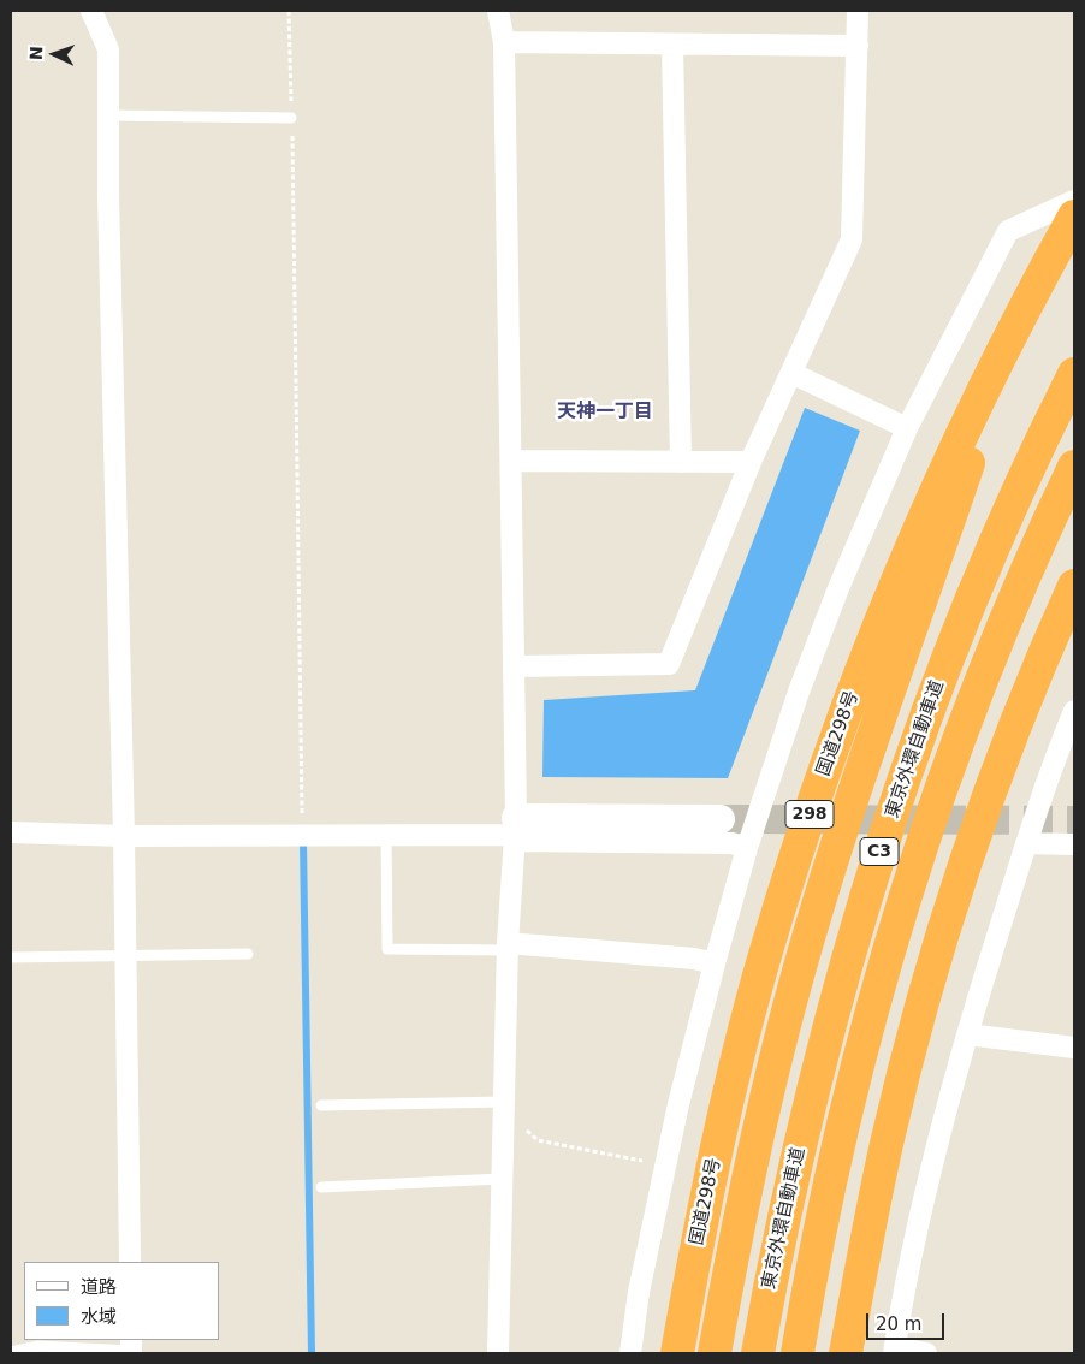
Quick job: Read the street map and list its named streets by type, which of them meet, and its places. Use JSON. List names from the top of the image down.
{
  "streets": {
    "highway": [
      "国道298号",
      "東京外環自動車道",
      "298",
      "C3"
    ]
  },
  "crossings": [
    ["国道298号", "298"]
  ],
  "districts": ["天神一丁目"],
  "legend": ["道路", "水域"],
  "scale_bar": "20 m",
  "north": "left"
}
